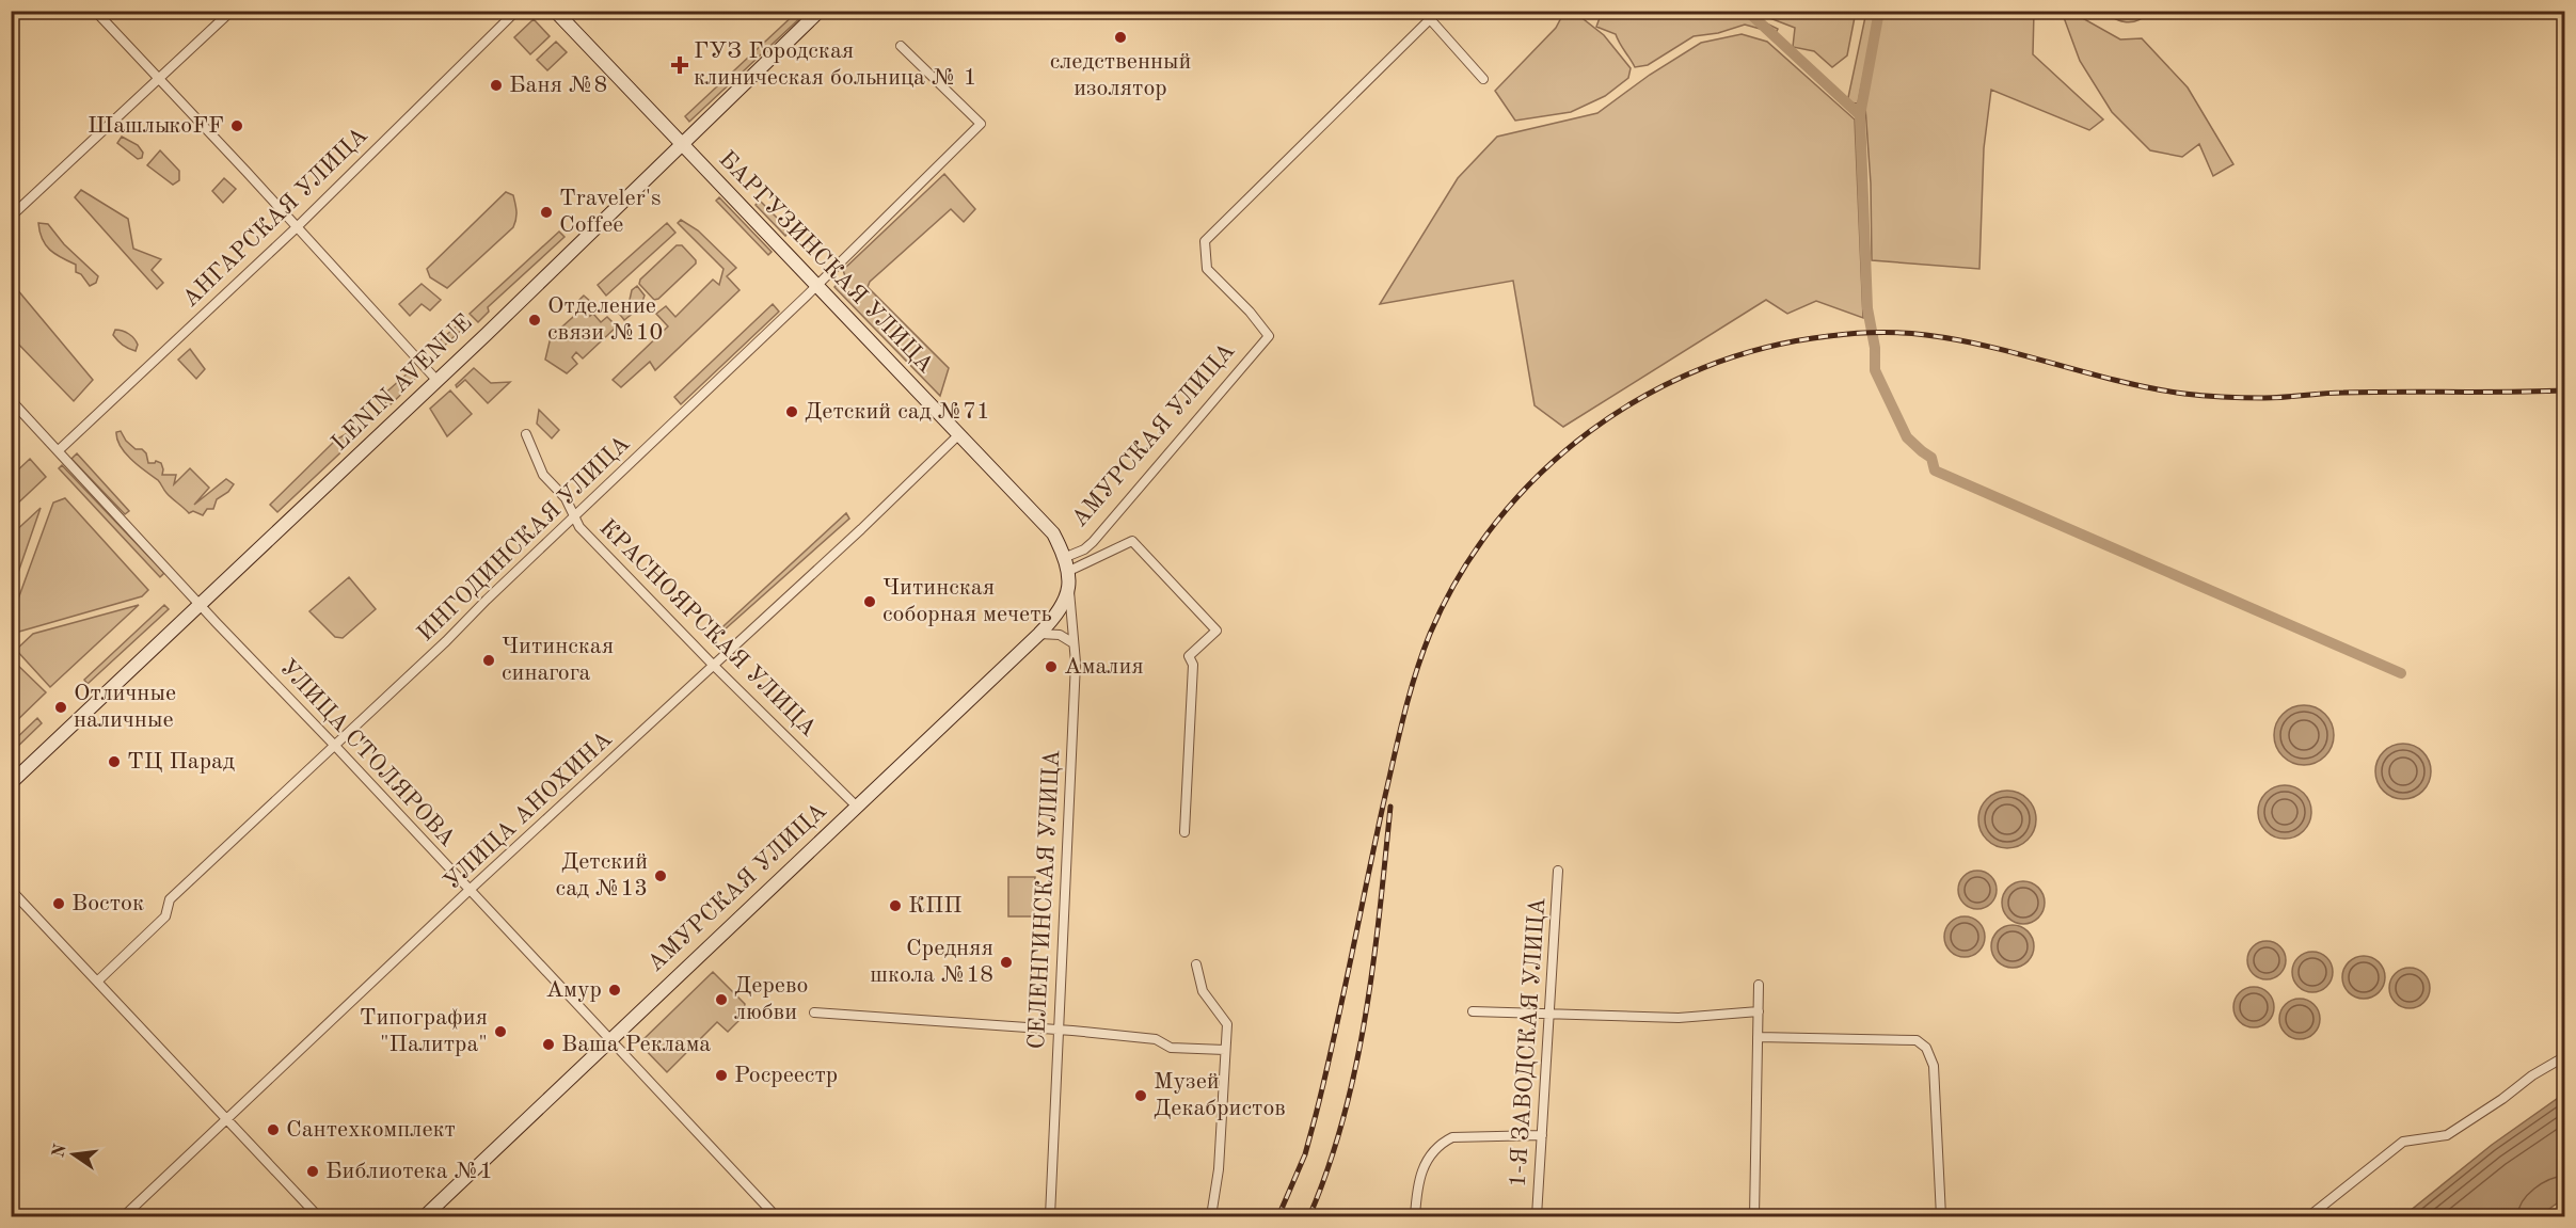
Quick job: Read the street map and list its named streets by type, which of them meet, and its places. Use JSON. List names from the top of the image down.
{
  "streets": {
    "main road": ["БАРГУЗИНСКАЯ УЛИЦА", "LENIN AVENUE", "АМУРСКАЯ УЛИЦА"],
    "street": [
      "АНГАРСКАЯ УЛИЦА",
      "ИНГОДИНСКАЯ УЛИЦА",
      "КРАСНОЯРСКАЯ УЛИЦА",
      "УЛИЦА СТОЛЯРОВА",
      "УЛИЦА АНОХИНА",
      "СЕЛЕНГИНСКАЯ УЛИЦА",
      "1-Я ЗАВОДСКАЯ УЛИЦА"
    ]
  },
  "crossings": [
    ["АНГАРСКАЯ УЛИЦА", "УЛИЦА СТОЛЯРОВА"],
    ["БАРГУЗИНСКАЯ УЛИЦА", "LENIN AVENUE"],
    ["БАРГУЗИНСКАЯ УЛИЦА", "АМУРСКАЯ УЛИЦА"],
    ["БАРГУЗИНСКАЯ УЛИЦА", "ИНГОДИНСКАЯ УЛИЦА"],
    ["БАРГУЗИНСКАЯ УЛИЦА", "УЛИЦА АНОХИНА"],
    ["БАРГУЗИНСКАЯ УЛИЦА", "СЕЛЕНГИНСКАЯ УЛИЦА"],
    ["LENIN AVENUE", "УЛИЦА СТОЛЯРОВА"],
    ["АМУРСКАЯ УЛИЦА", "КРАСНОЯРСКАЯ УЛИЦА"],
    ["АМУРСКАЯ УЛИЦА", "УЛИЦА СТОЛЯРОВА"],
    ["АМУРСКАЯ УЛИЦА", "СЕЛЕНГИНСКАЯ УЛИЦА"],
    ["ИНГОДИНСКАЯ УЛИЦА", "КРАСНОЯРСКАЯ УЛИЦА"],
    ["ИНГОДИНСКАЯ УЛИЦА", "УЛИЦА СТОЛЯРОВА"],
    ["КРАСНОЯРСКАЯ УЛИЦА", "УЛИЦА АНОХИНА"],
    ["УЛИЦА СТОЛЯРОВА", "УЛИЦА АНОХИНА"]
  ],
  "places": {
    "other": [
      "следственный изолятор",
      "Баня №8",
      "ШашлыкоFF",
      "Traveler's Coffee",
      "Отделение связи №10",
      "Детский сад №71",
      "Читинская соборная мечеть",
      "Читинская синагога",
      "Амалия",
      "Отличные наличные",
      "ТЦ Парад",
      "Детский сад №13",
      "Восток",
      "КПП",
      "Средняя школа №18",
      "Амур",
      "Дерево любви",
      "Типография \"Палитра\"",
      "Ваша Реклама",
      "Росреестр",
      "Музей Декабристов",
      "Сантехкомплект",
      "Библиотека №1"
    ],
    "health": ["ГУЗ Городская клиническая больница № 1"]
  },
  "north": "left"
}
